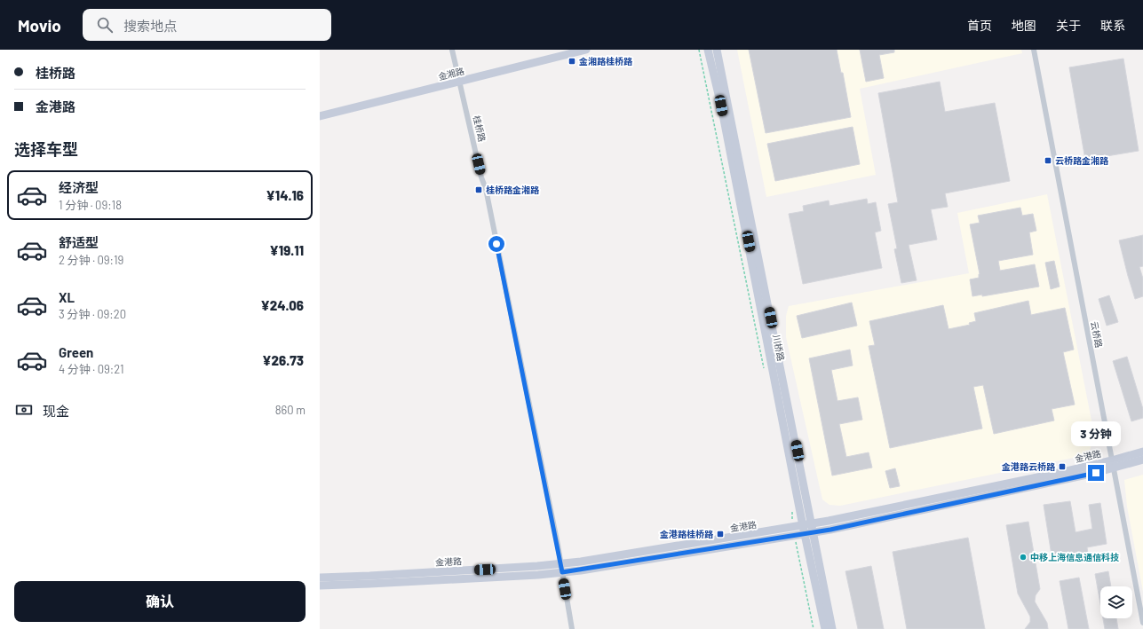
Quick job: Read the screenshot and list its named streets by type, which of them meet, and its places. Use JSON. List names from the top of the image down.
{
  "streets": {
    "street": [
      "金湘路",
      "桂桥路",
      "云桥路",
      "川桥路",
      "金港路"
    ]
  },
  "crossings": [
    ["金湘路", "桂桥路"],
    ["桂桥路", "金港路"],
    ["云桥路", "金港路"],
    ["川桥路", "金港路"]
  ],
  "places": {
    "transit": [
      "金湘路桂桥路",
      "云桥路金湘路",
      "桂桥路金湘路",
      "金港路云桥路",
      "金港路桂桥路"
    ],
    "other": ["中移上海信息通信科技"]
  },
  "page": {
    "header": "Movio",
    "search": "搜索地点",
    "nav": [
      "首页",
      "地图",
      "关于",
      "联系"
    ],
    "banner": ["桂桥路", "金港路"],
    "heading": "选择车型",
    "list": [
      {
        "name": "经济型",
        "note": "1 分钟 · 09:18",
        "value": "¥14.16"
      },
      {
        "name": "舒适型",
        "note": "2 分钟 · 09:19",
        "value": "¥19.11"
      },
      {
        "name": "XL",
        "note": "3 分钟 · 09:20",
        "value": "¥24.06"
      },
      {
        "name": "Green",
        "note": "4 分钟 · 09:21",
        "value": "¥26.73"
      }
    ],
    "pay": ["现金", "860 m"],
    "bubble": "3 分钟",
    "buttons": "确认"
  }
}
